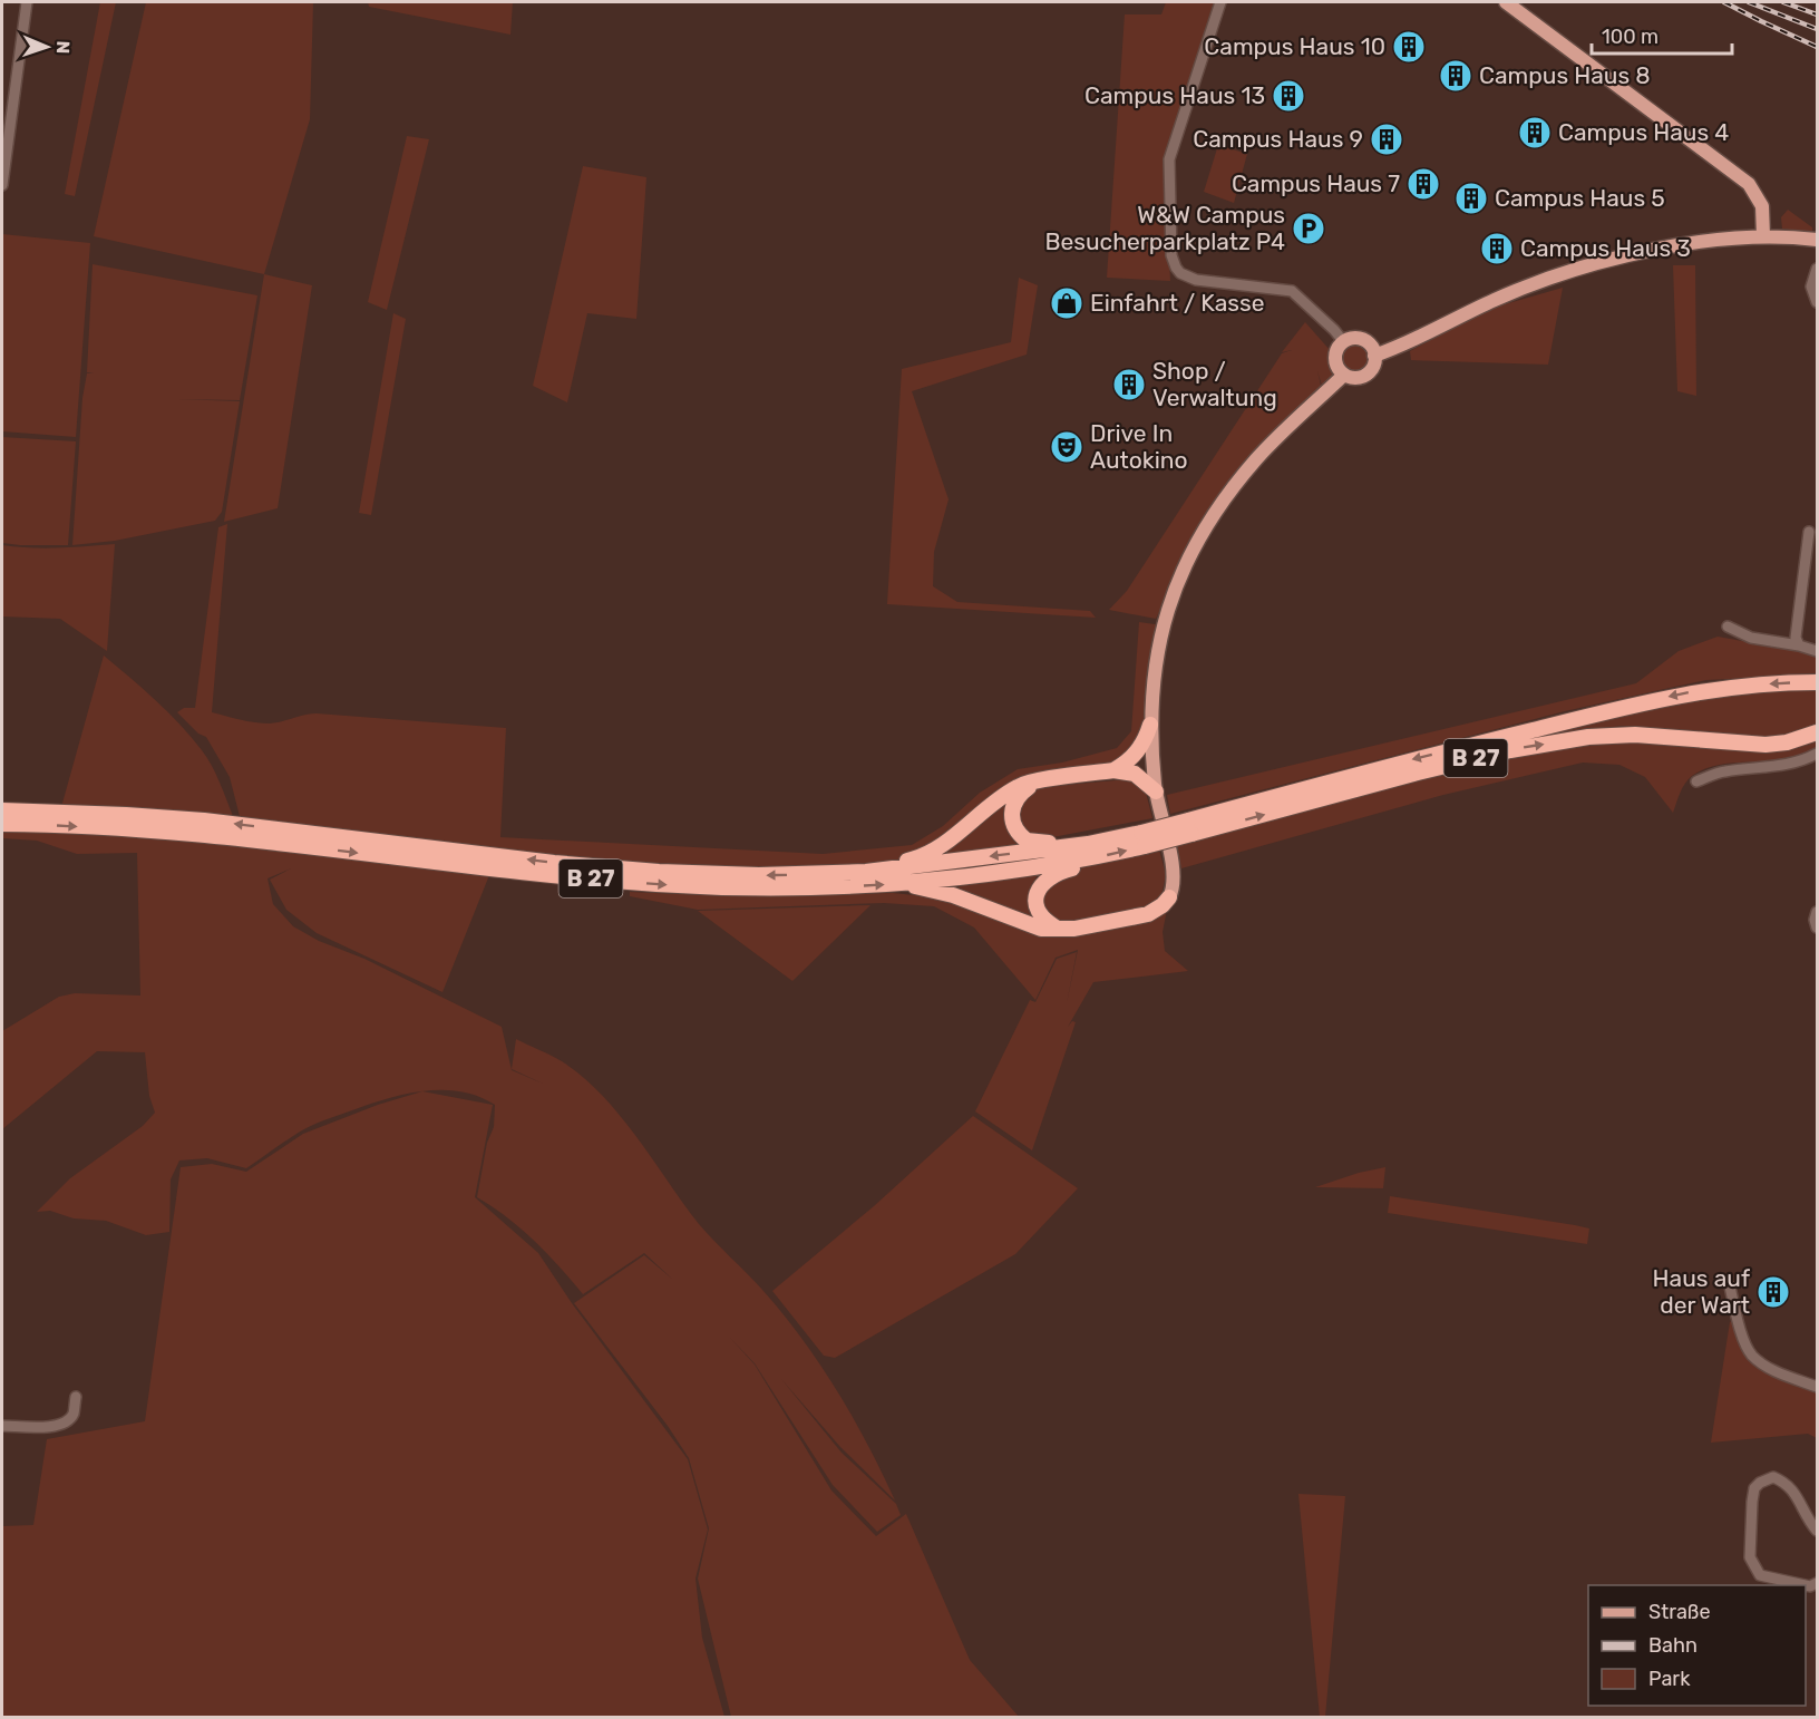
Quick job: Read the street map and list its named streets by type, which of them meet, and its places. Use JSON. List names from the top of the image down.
{
  "streets": {
    "highway": ["B 27"]
  },
  "places": {
    "building": [
      "Campus Haus 10",
      "Campus Haus 8",
      "Campus Haus 13",
      "Campus Haus 4",
      "Campus Haus 9",
      "Campus Haus 7",
      "Campus Haus 5",
      "Campus Haus 3",
      "Shop / Verwaltung",
      "Haus auf der Wart"
    ],
    "parking": ["W&W Campus Besucherparkplatz P4"],
    "shop": ["Einfahrt / Kasse"],
    "theatre": ["Drive In Autokino"]
  },
  "legend": ["Straße", "Bahn", "Park"],
  "scale_bar": "100 m",
  "north": "right"
}
